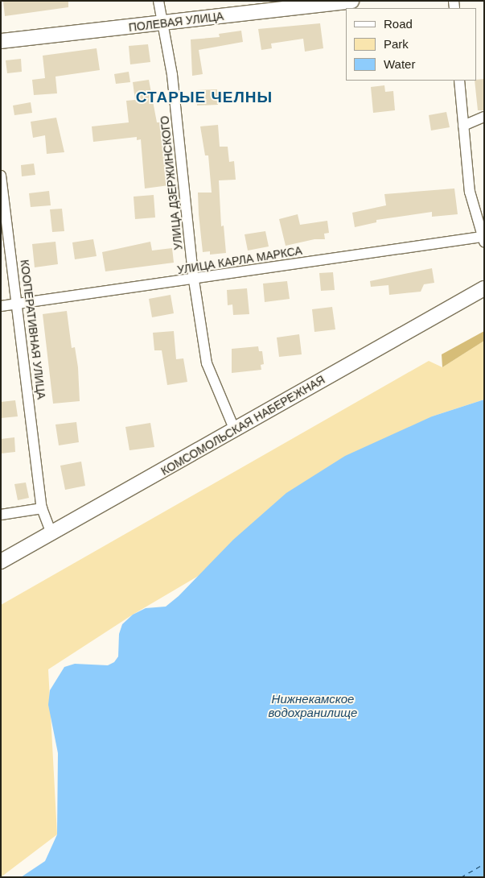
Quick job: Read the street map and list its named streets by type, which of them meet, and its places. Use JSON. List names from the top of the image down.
{
  "streets": {
    "street": [
      "ПОЛЕВАЯ УЛИЦА",
      "УЛИЦА ДЗЕРЖИНСКОГО",
      "УЛИЦА КАРЛА МАРКСА",
      "КООПЕРАТИВНАЯ УЛИЦА",
      "КОМСОМОЛЬСКАЯ НАБЕРЕЖНАЯ"
    ]
  },
  "crossings": [
    ["ПОЛЕВАЯ УЛИЦА", "УЛИЦА ДЗЕРЖИНСКОГО"],
    ["УЛИЦА ДЗЕРЖИНСКОГО", "УЛИЦА КАРЛА МАРКСА"],
    ["УЛИЦА ДЗЕРЖИНСКОГО", "КОМСОМОЛЬСКАЯ НАБЕРЕЖНАЯ"],
    ["УЛИЦА КАРЛА МАРКСА", "КООПЕРАТИВНАЯ УЛИЦА"],
    ["КООПЕРАТИВНАЯ УЛИЦА", "КОМСОМОЛЬСКАЯ НАБЕРЕЖНАЯ"]
  ],
  "districts": ["СТАРЫЕ ЧЕЛНЫ"],
  "water": ["Нижнекамское водохранилище"],
  "legend": ["Road", "Park", "Water"]
}
